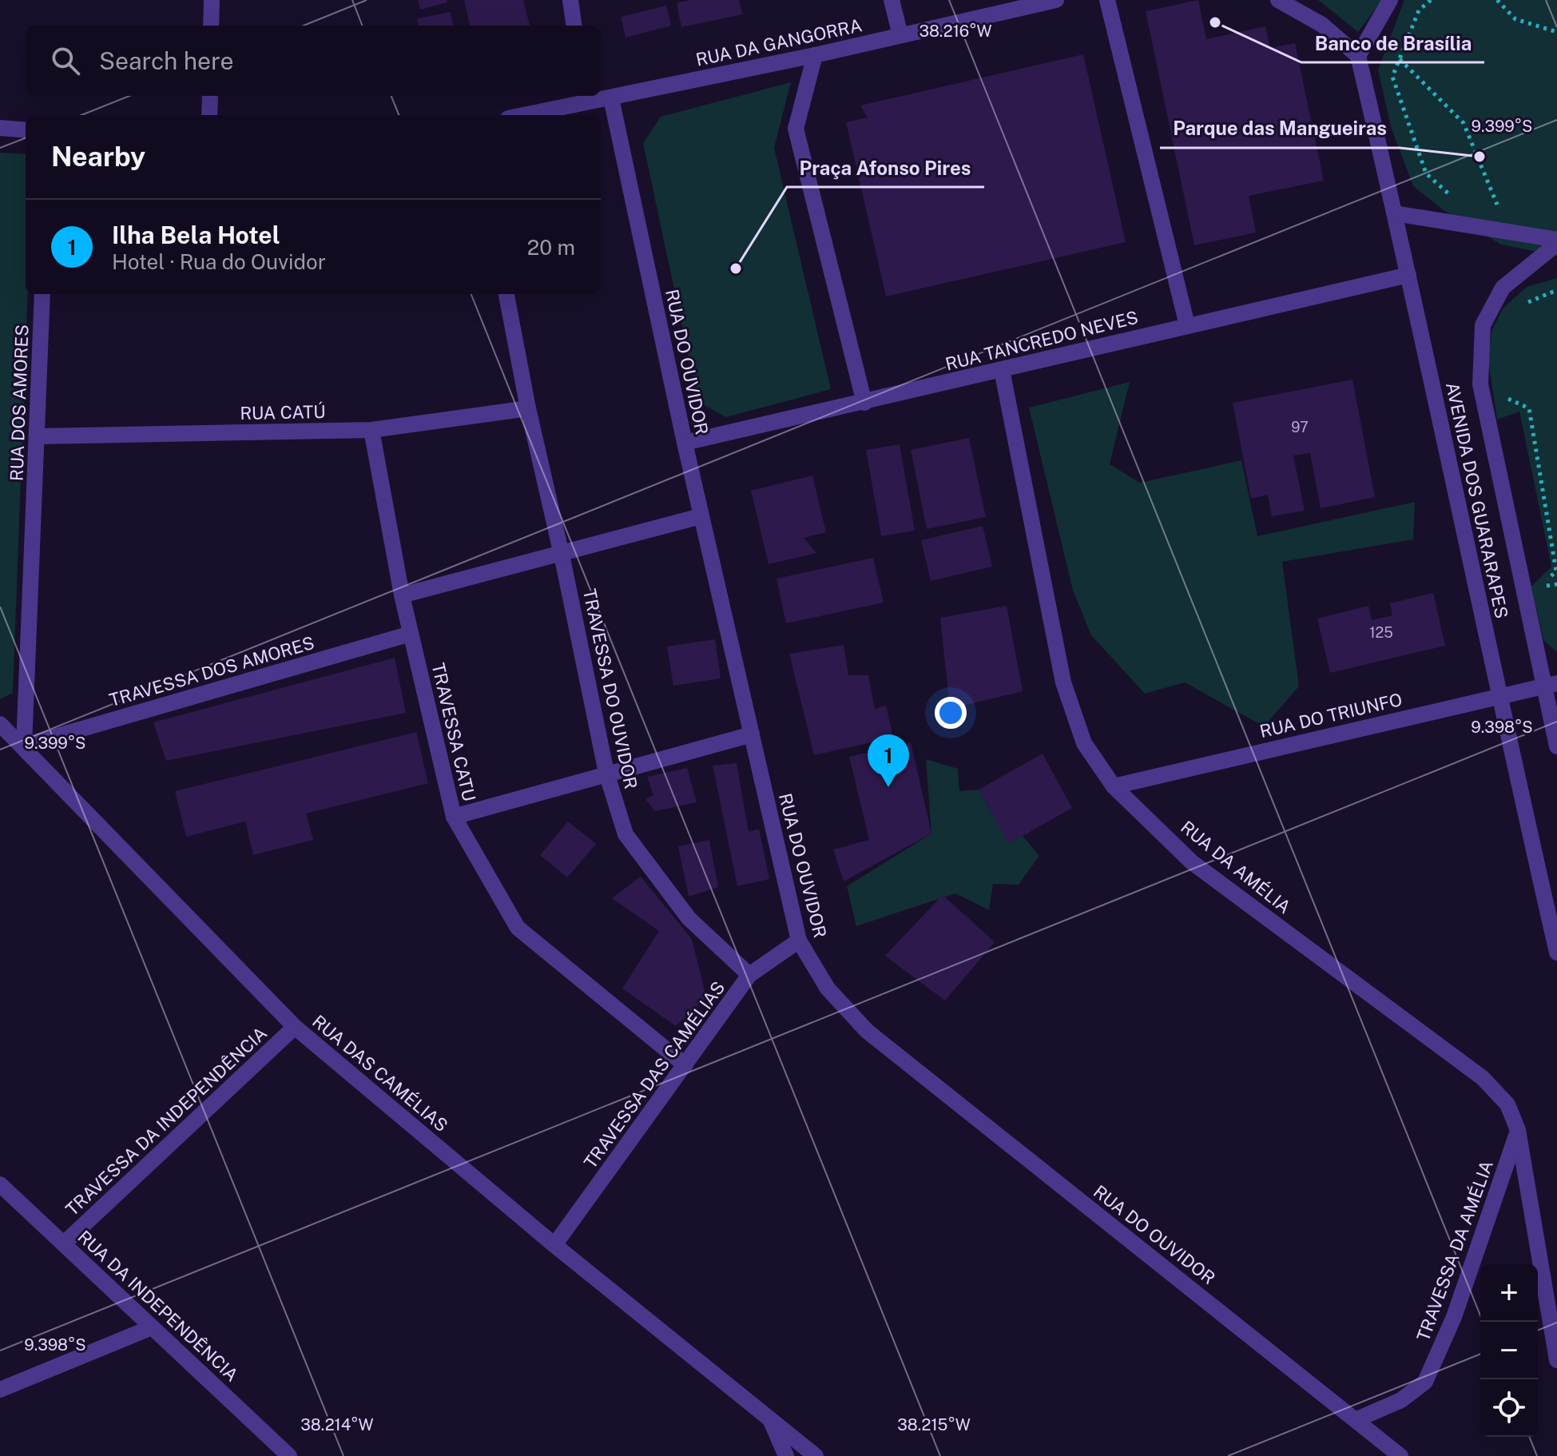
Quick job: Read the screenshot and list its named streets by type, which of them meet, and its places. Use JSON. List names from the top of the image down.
{
  "streets": {
    "street": [
      "RUA DA GANGORRA",
      "RUA TANCREDO NEVES",
      "RUA DO OUVIDOR",
      "RUA DOS AMORES",
      "RUA CATÚ",
      "AVENIDA DOS GUARARAPES",
      "TRAVESSA DOS AMORES",
      "TRAVESSA DO OUVIDOR",
      "RUA DO TRIUNFO",
      "TRAVESSA CATU",
      "RUA DA AMÉLIA",
      "RUA DAS CAMÉLIAS",
      "TRAVESSA DAS CAMÉLIAS",
      "TRAVESSA DA INDEPENDÊNCIA",
      "TRAVESSA DA AMÉLIA",
      "RUA DA INDEPENDÊNCIA"
    ]
  },
  "crossings": [
    ["RUA DA GANGORRA", "RUA DO OUVIDOR"],
    ["RUA TANCREDO NEVES", "RUA DO OUVIDOR"],
    ["RUA TANCREDO NEVES", "AVENIDA DOS GUARARAPES"],
    ["RUA TANCREDO NEVES", "RUA DA AMÉLIA"],
    ["RUA DO OUVIDOR", "TRAVESSA DAS CAMÉLIAS"],
    ["RUA DO OUVIDOR", "TRAVESSA DA AMÉLIA"],
    ["RUA DOS AMORES", "RUA CATÚ"],
    ["RUA DOS AMORES", "TRAVESSA DOS AMORES"],
    ["RUA DOS AMORES", "RUA DAS CAMÉLIAS"],
    ["RUA CATÚ", "TRAVESSA DO OUVIDOR"],
    ["RUA CATÚ", "TRAVESSA CATU"],
    ["AVENIDA DOS GUARARAPES", "RUA DO TRIUNFO"],
    ["TRAVESSA DOS AMORES", "TRAVESSA CATU"],
    ["TRAVESSA DOS AMORES", "RUA DAS CAMÉLIAS"],
    ["TRAVESSA DO OUVIDOR", "TRAVESSA DAS CAMÉLIAS"],
    ["RUA DO TRIUNFO", "RUA DA AMÉLIA"],
    ["TRAVESSA CATU", "TRAVESSA DAS CAMÉLIAS"],
    ["RUA DA AMÉLIA", "TRAVESSA DA AMÉLIA"],
    ["RUA DAS CAMÉLIAS", "TRAVESSA DAS CAMÉLIAS"],
    ["RUA DAS CAMÉLIAS", "TRAVESSA DA INDEPENDÊNCIA"],
    ["TRAVESSA DA INDEPENDÊNCIA", "RUA DA INDEPENDÊNCIA"]
  ],
  "places": ["Banco de Brasília", "Parque das Mangueiras", "Praça Afonso Pires"],
  "house_numbers": ["97", "125"],
  "page": {
    "search": "Search here",
    "heading": "Nearby",
    "list": [
      {
        "mark": "1",
        "name": "Ilha Bela Hotel",
        "note": "Hotel · Rua do Ouvidor",
        "value": "20 m"
      }
    ],
    "pins": "1",
    "map_buttons": ["+", "−"]
  },
  "coordinates": [
    "38.216°W",
    "9.399°S",
    "9.398°S",
    "38.214°W",
    "38.215°W"
  ]
}
